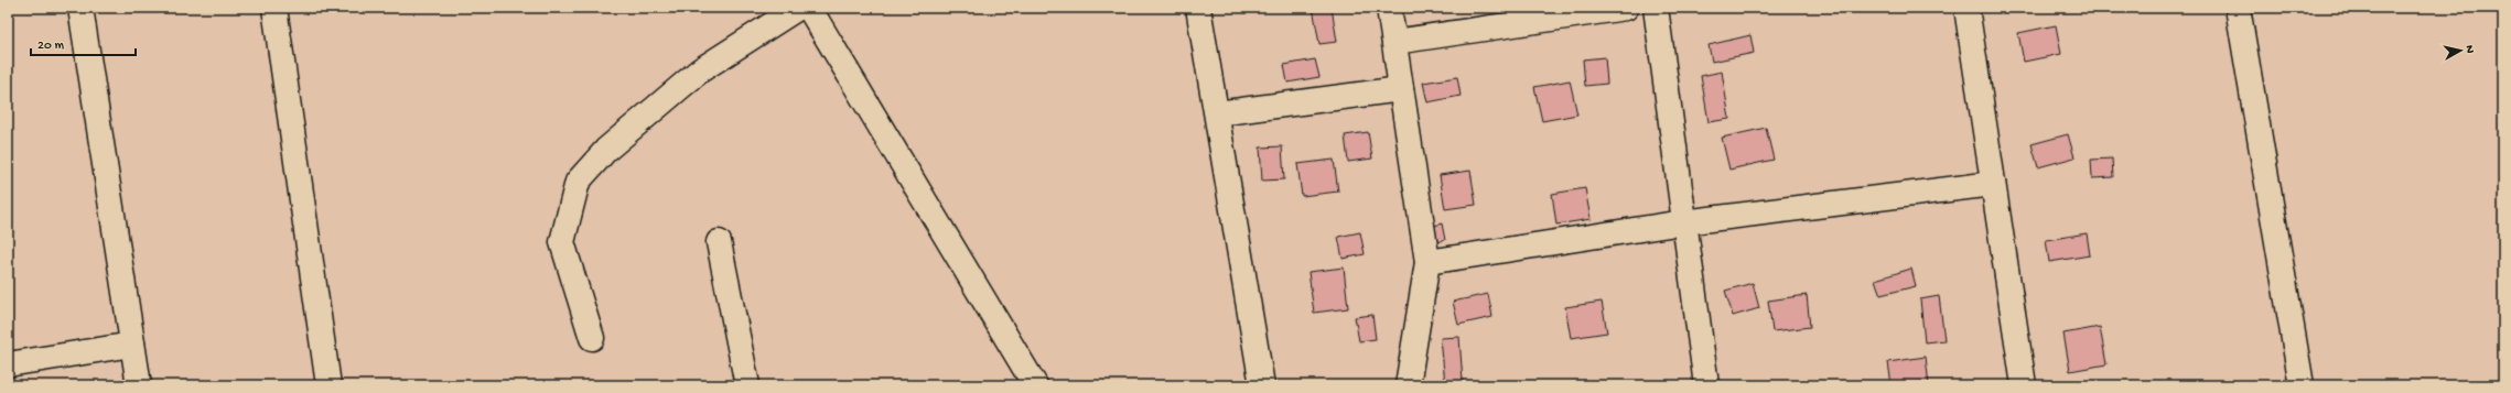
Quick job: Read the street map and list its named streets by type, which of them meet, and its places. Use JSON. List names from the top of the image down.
{
  "scale_bar": "20 m",
  "north": "right"
}
